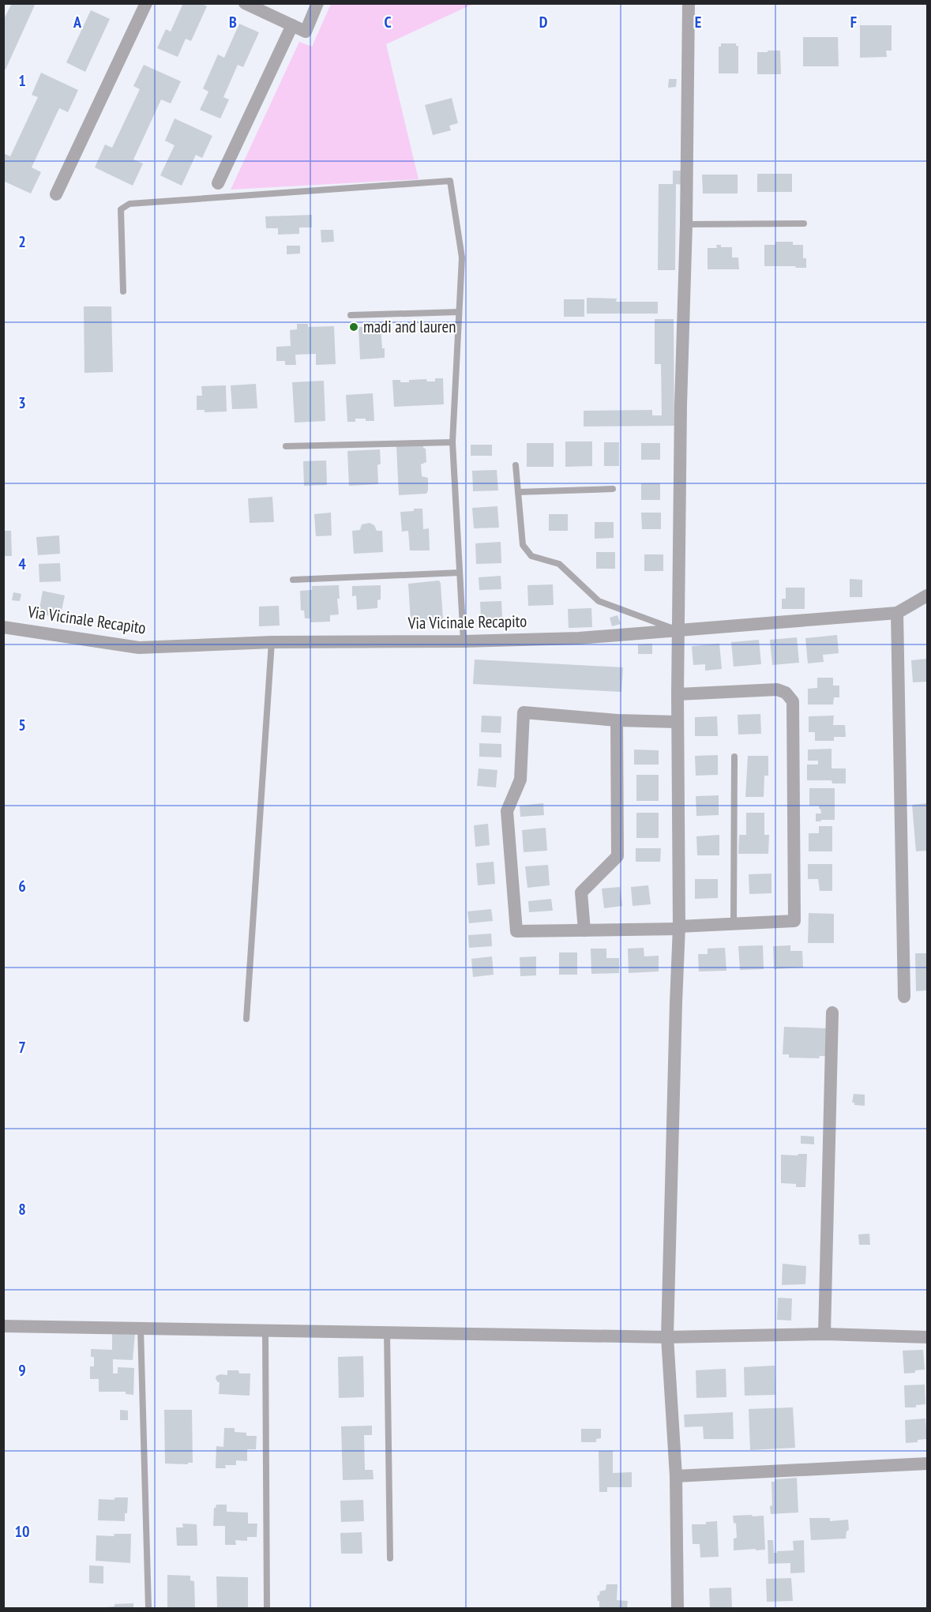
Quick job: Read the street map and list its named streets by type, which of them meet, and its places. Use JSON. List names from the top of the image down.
{
  "streets": {
    "street": ["Via Vicinale Recapito"]
  },
  "places": ["madi and lauren"],
  "grid": {
    "columns": [
      "A",
      "B",
      "C",
      "D",
      "E",
      "F"
    ],
    "rows": [
      "1",
      "2",
      "3",
      "4",
      "5",
      "6",
      "7",
      "8",
      "9",
      "10"
    ]
  }
}
